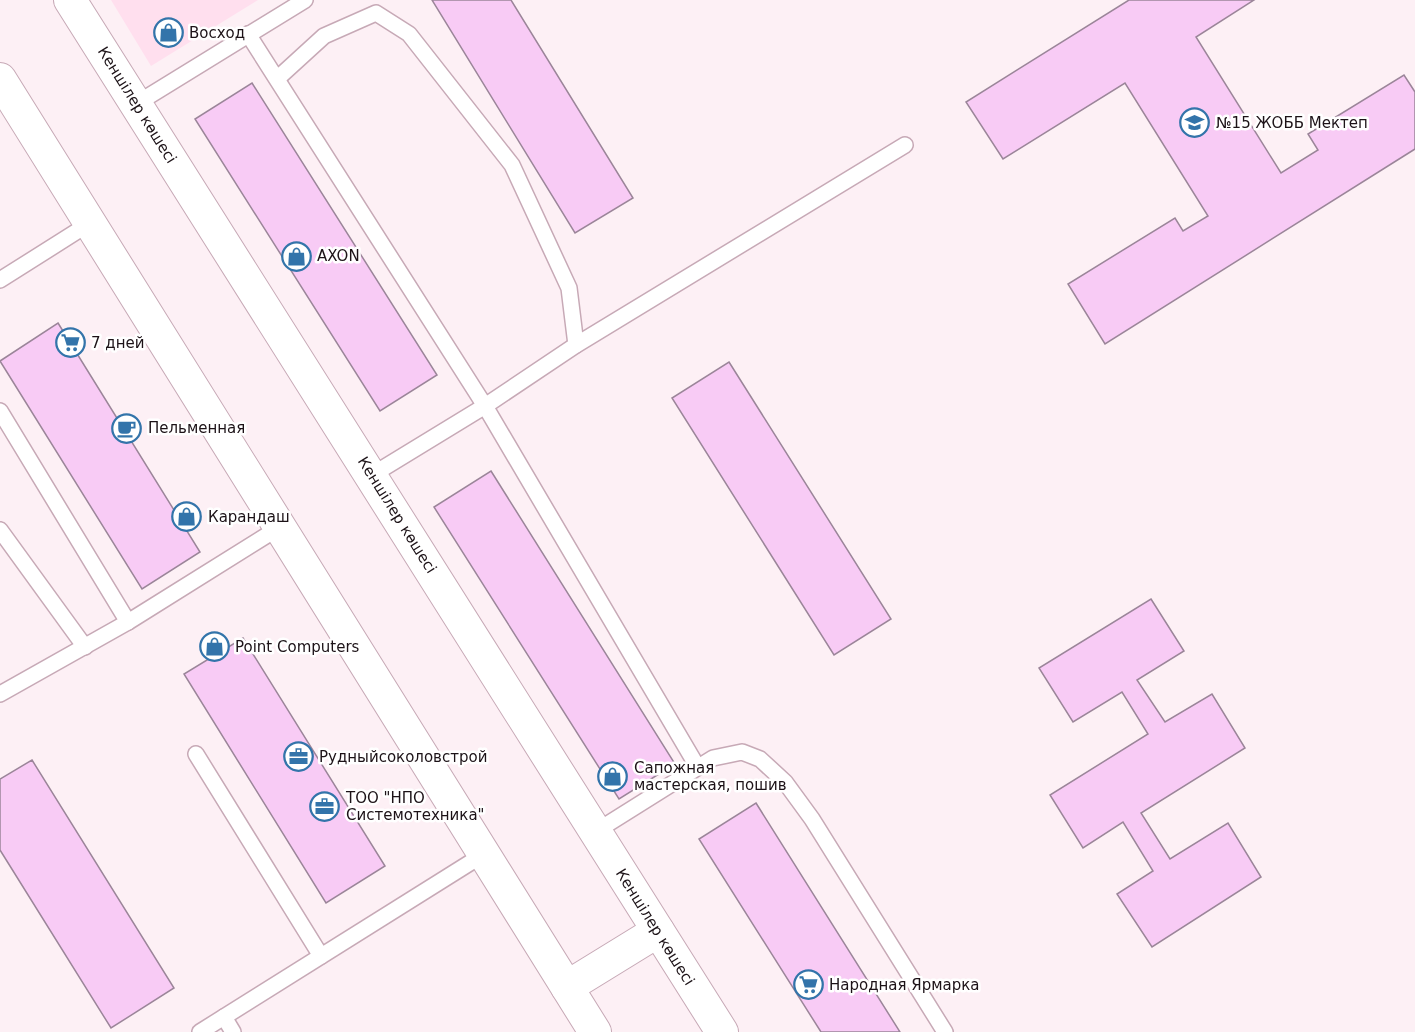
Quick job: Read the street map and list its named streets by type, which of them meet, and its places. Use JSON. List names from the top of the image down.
{
  "streets": {
    "street": ["Кеншілер көшесі"]
  },
  "places": {
    "shop": [
      "Восход",
      "AXON",
      "Карандаш",
      "Point Computers",
      "Сапожная мастерская, пошив"
    ],
    "school or university": ["№15 ЖОББ Мектеп"],
    "supermarket": ["7 дней", "Народная Ярмарка"],
    "cafe": ["Пельменная"],
    "office": ["Рудныйсоколовстрой", "ТОО \"НПО Системотехника\""]
  }
}
